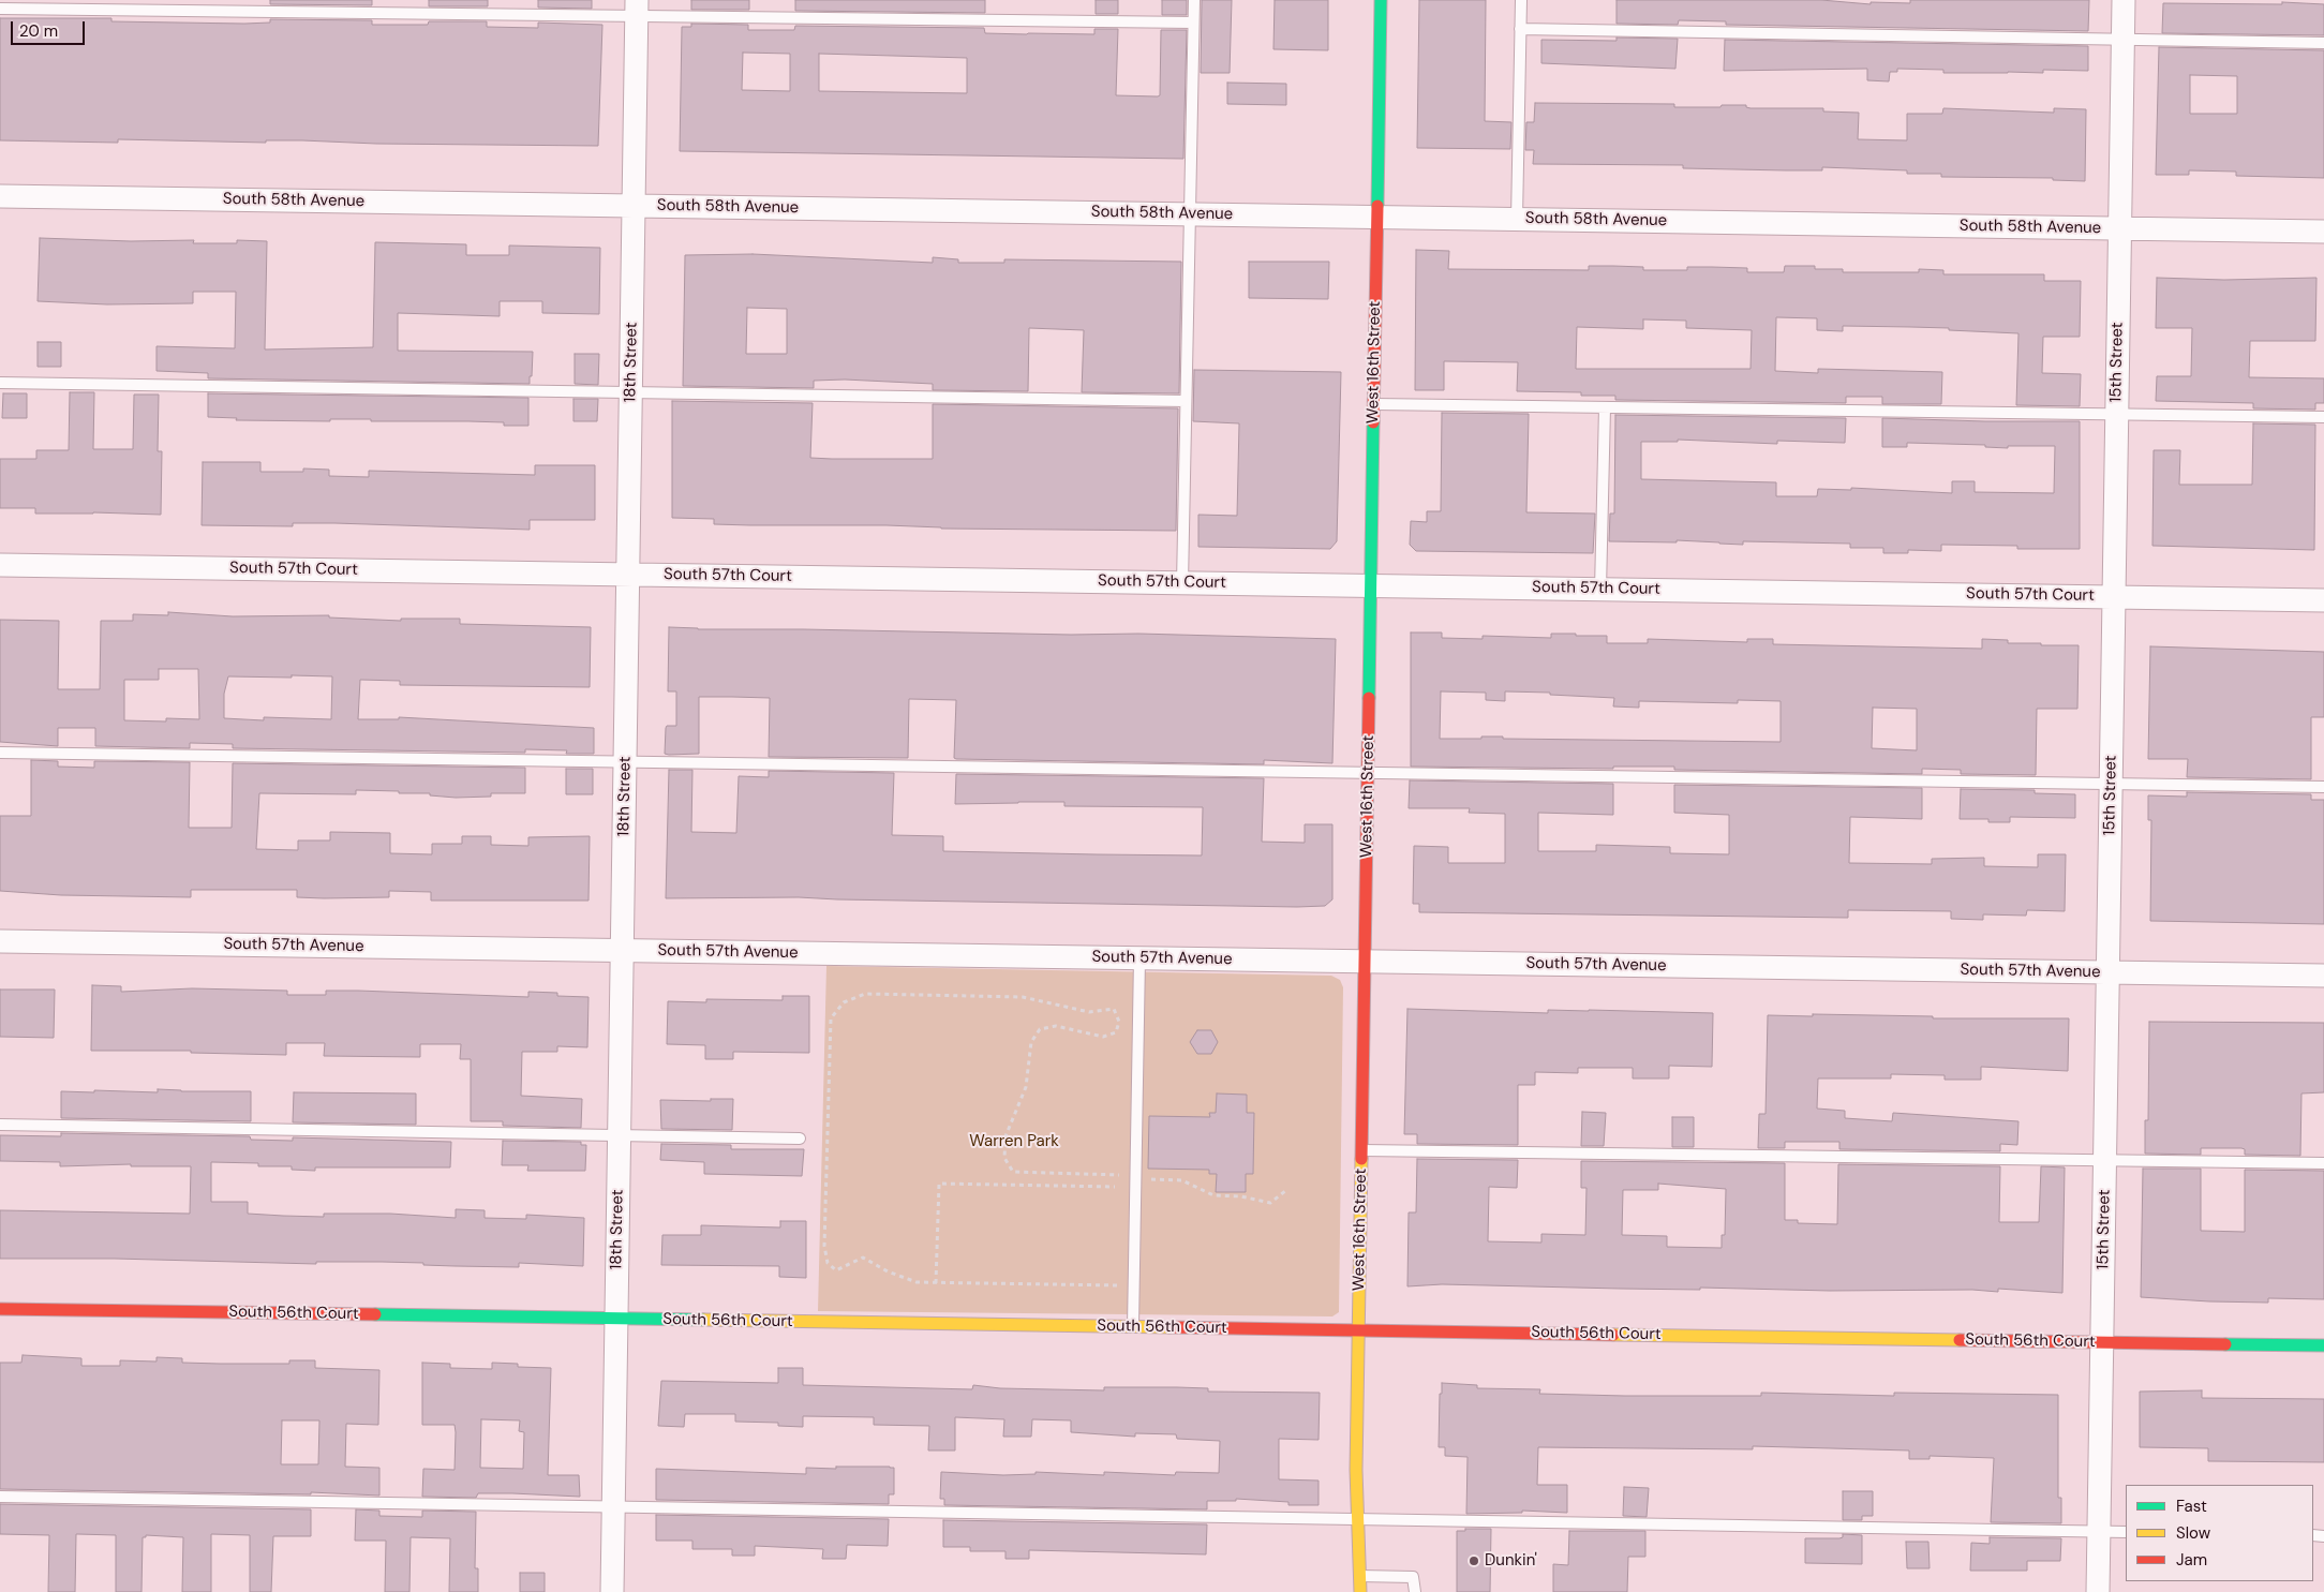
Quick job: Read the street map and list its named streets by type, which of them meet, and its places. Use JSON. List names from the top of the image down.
{
  "streets": {
    "street": [
      "South 58th Avenue",
      "18th Street",
      "West 16th Street",
      "15th Street",
      "South 57th Court",
      "South 57th Avenue",
      "South 56th Court"
    ]
  },
  "crossings": [
    ["South 58th Avenue", "18th Street"],
    ["South 58th Avenue", "West 16th Street"],
    ["South 58th Avenue", "15th Street"],
    ["18th Street", "South 57th Court"],
    ["18th Street", "South 57th Avenue"],
    ["18th Street", "South 56th Court"],
    ["West 16th Street", "South 57th Court"],
    ["West 16th Street", "South 57th Avenue"],
    ["West 16th Street", "South 56th Court"],
    ["15th Street", "South 57th Court"],
    ["15th Street", "South 57th Avenue"],
    ["15th Street", "South 56th Court"]
  ],
  "parks": ["Warren Park"],
  "places": ["Dunkin'"],
  "legend": ["Fast", "Slow", "Jam"],
  "scale_bar": "20 m"
}
